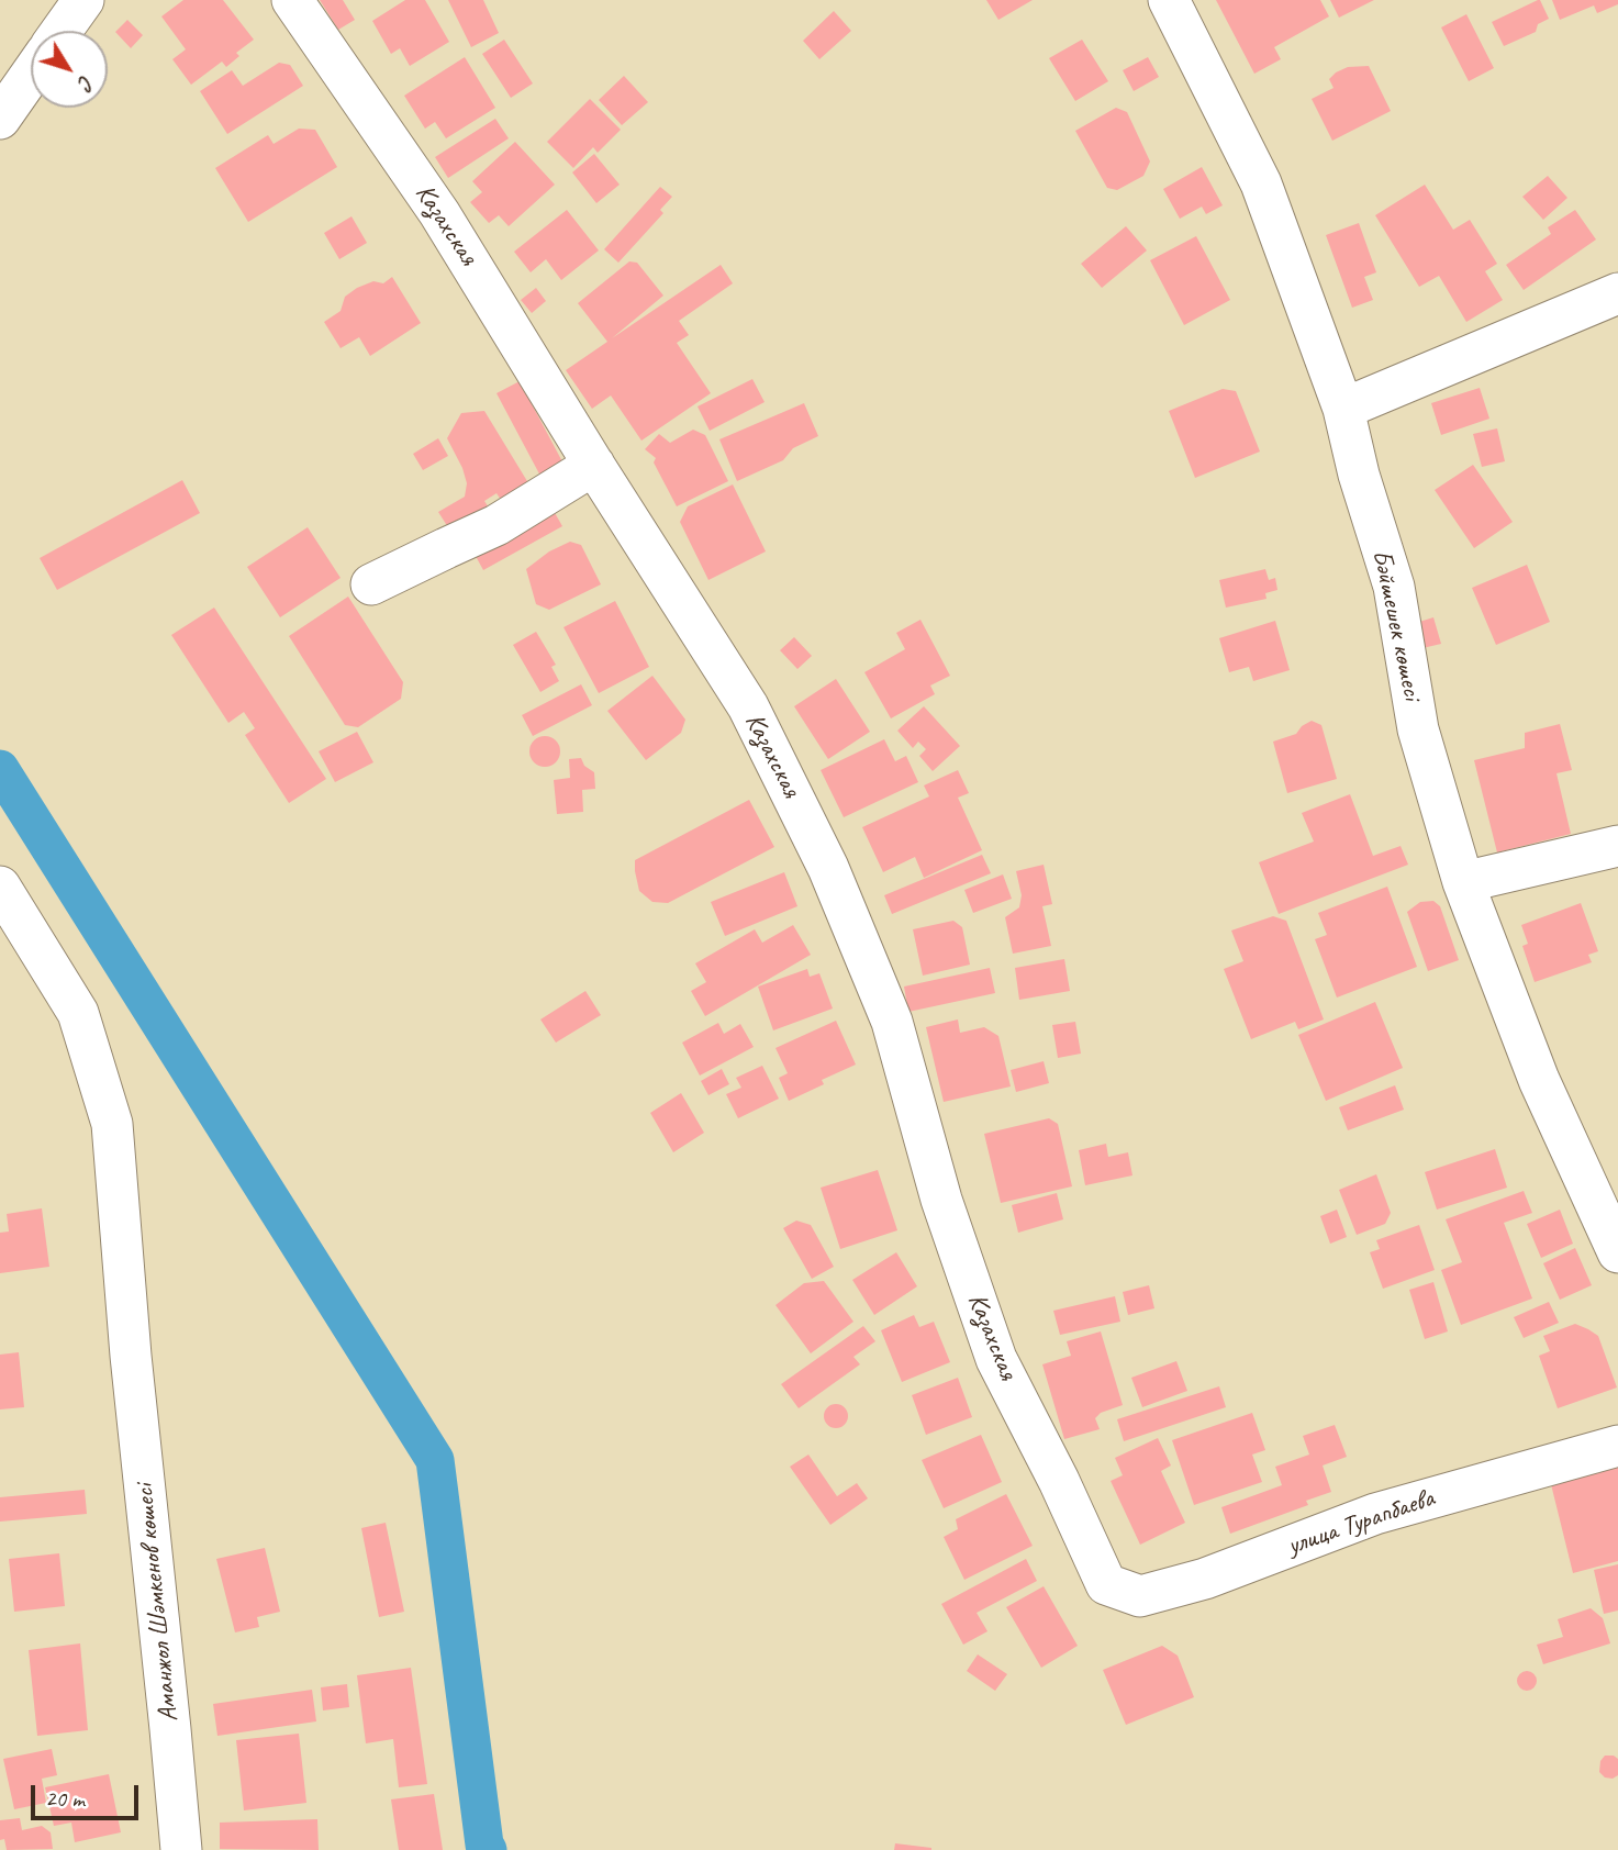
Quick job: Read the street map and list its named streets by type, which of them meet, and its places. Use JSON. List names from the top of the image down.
{
  "streets": {
    "street": [
      "Казахская",
      "Бәйшешек көшесі",
      "улица Турапбаева",
      "Аманжол Шәмкенов көшесі"
    ]
  },
  "crossings": [
    ["Казахская", "улица Турапбаева"]
  ],
  "scale_bar": "20 m",
  "north": "bottom right"
}
